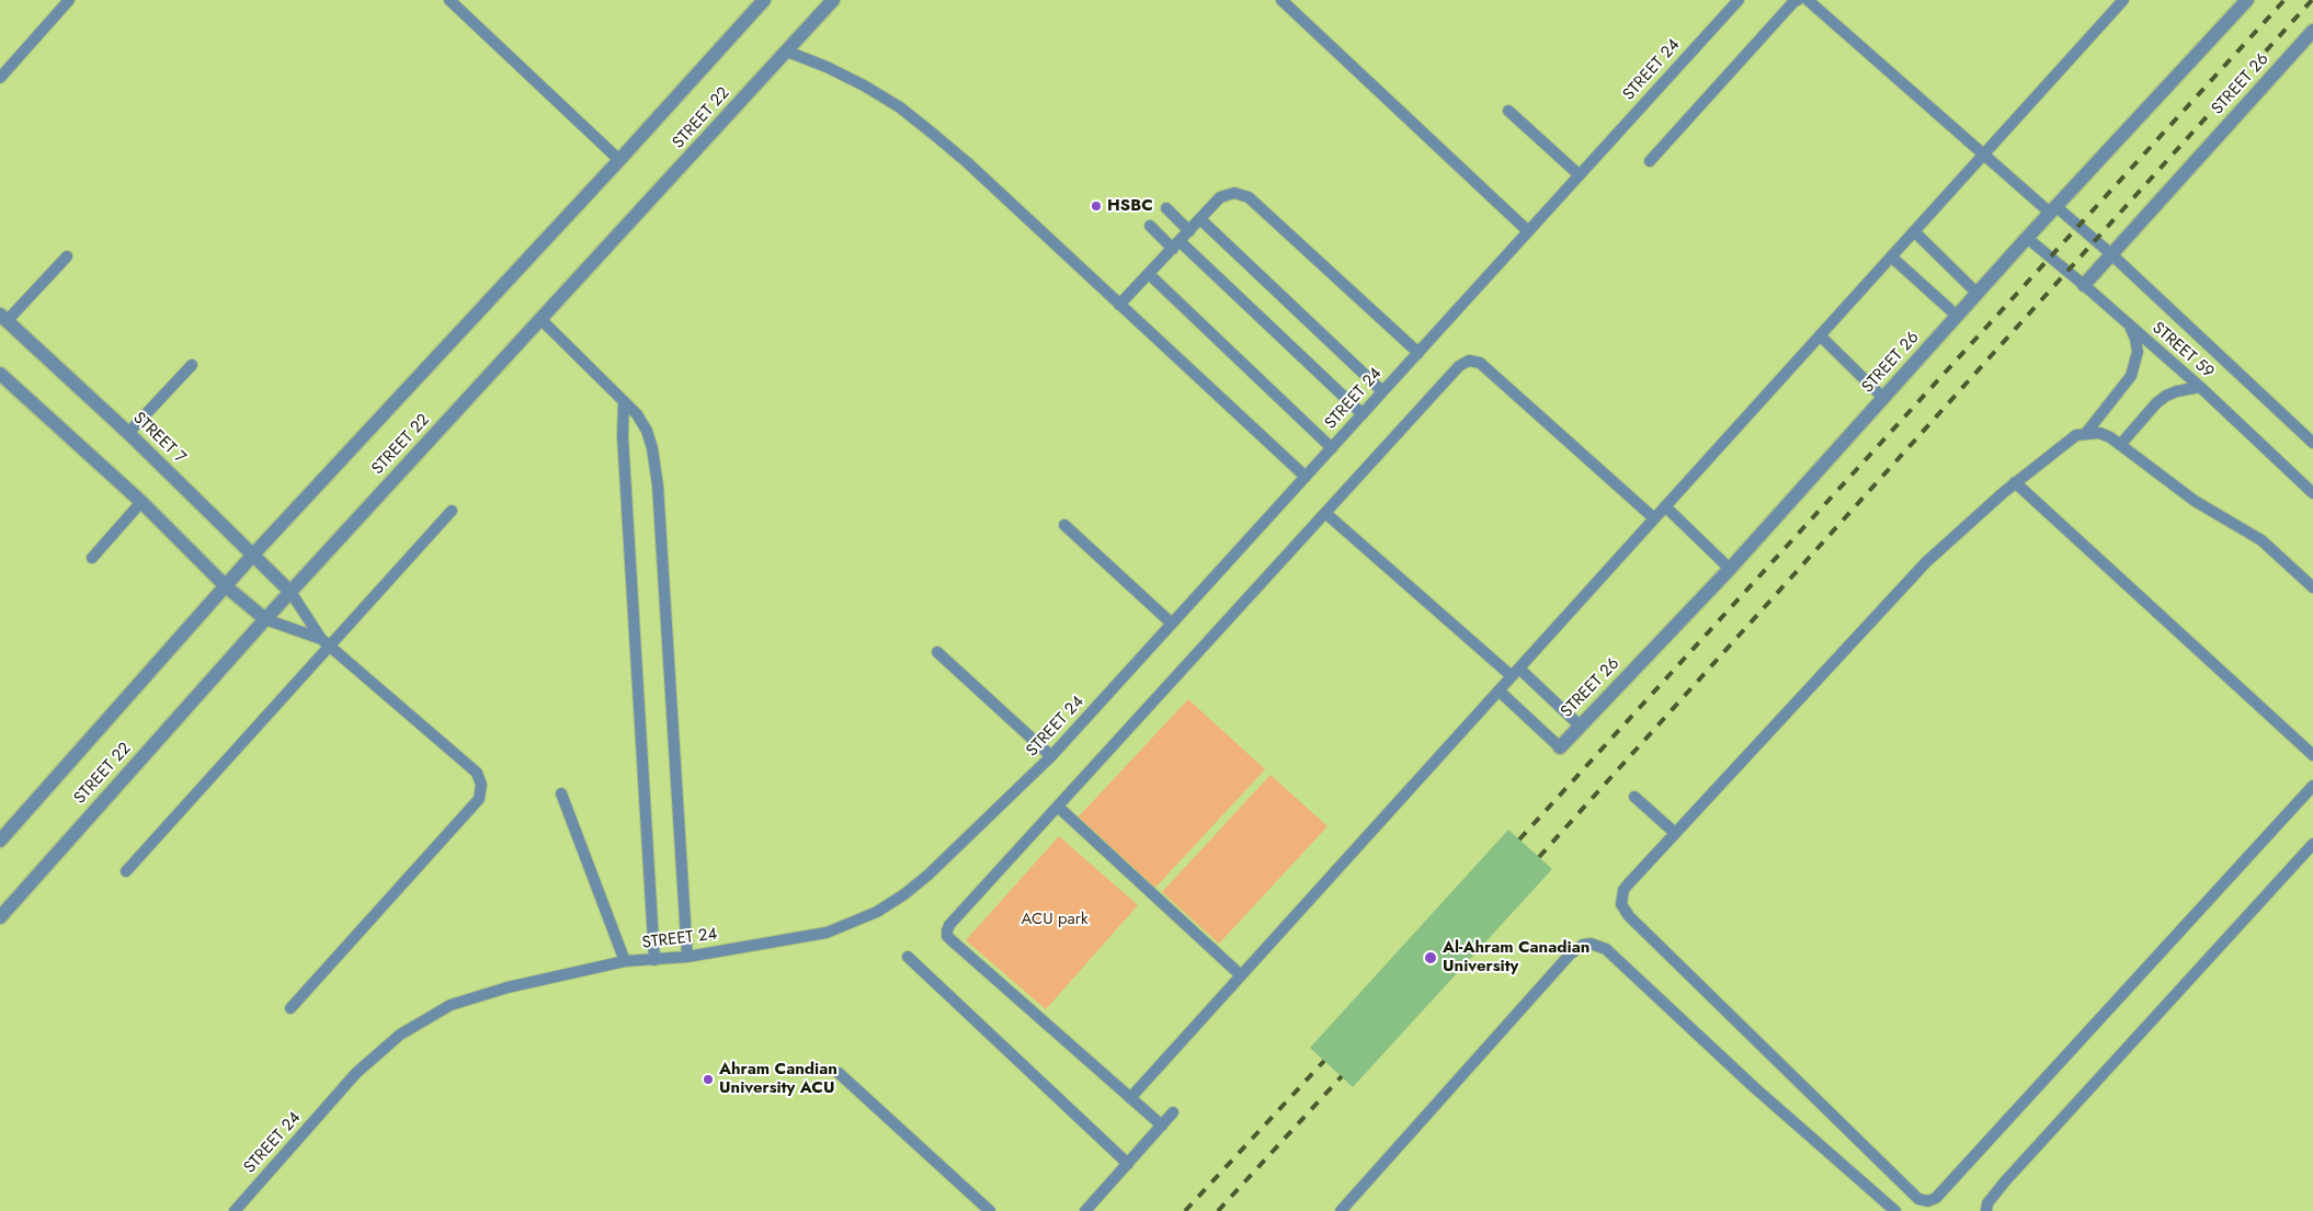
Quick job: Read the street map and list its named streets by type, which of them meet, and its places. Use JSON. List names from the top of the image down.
{
  "streets": {
    "street": ["STREET 26", "STREET 22", "STREET 7"],
    "lane": ["STREET 24", "STREET 59"]
  },
  "crossings": [
    ["STREET 26", "STREET 59"],
    ["STREET 22", "STREET 7"]
  ],
  "parks": ["ACU park"],
  "places": ["HSBC", "Al-Ahram Canadian University", "Ahram Candian University ACU"]
}
